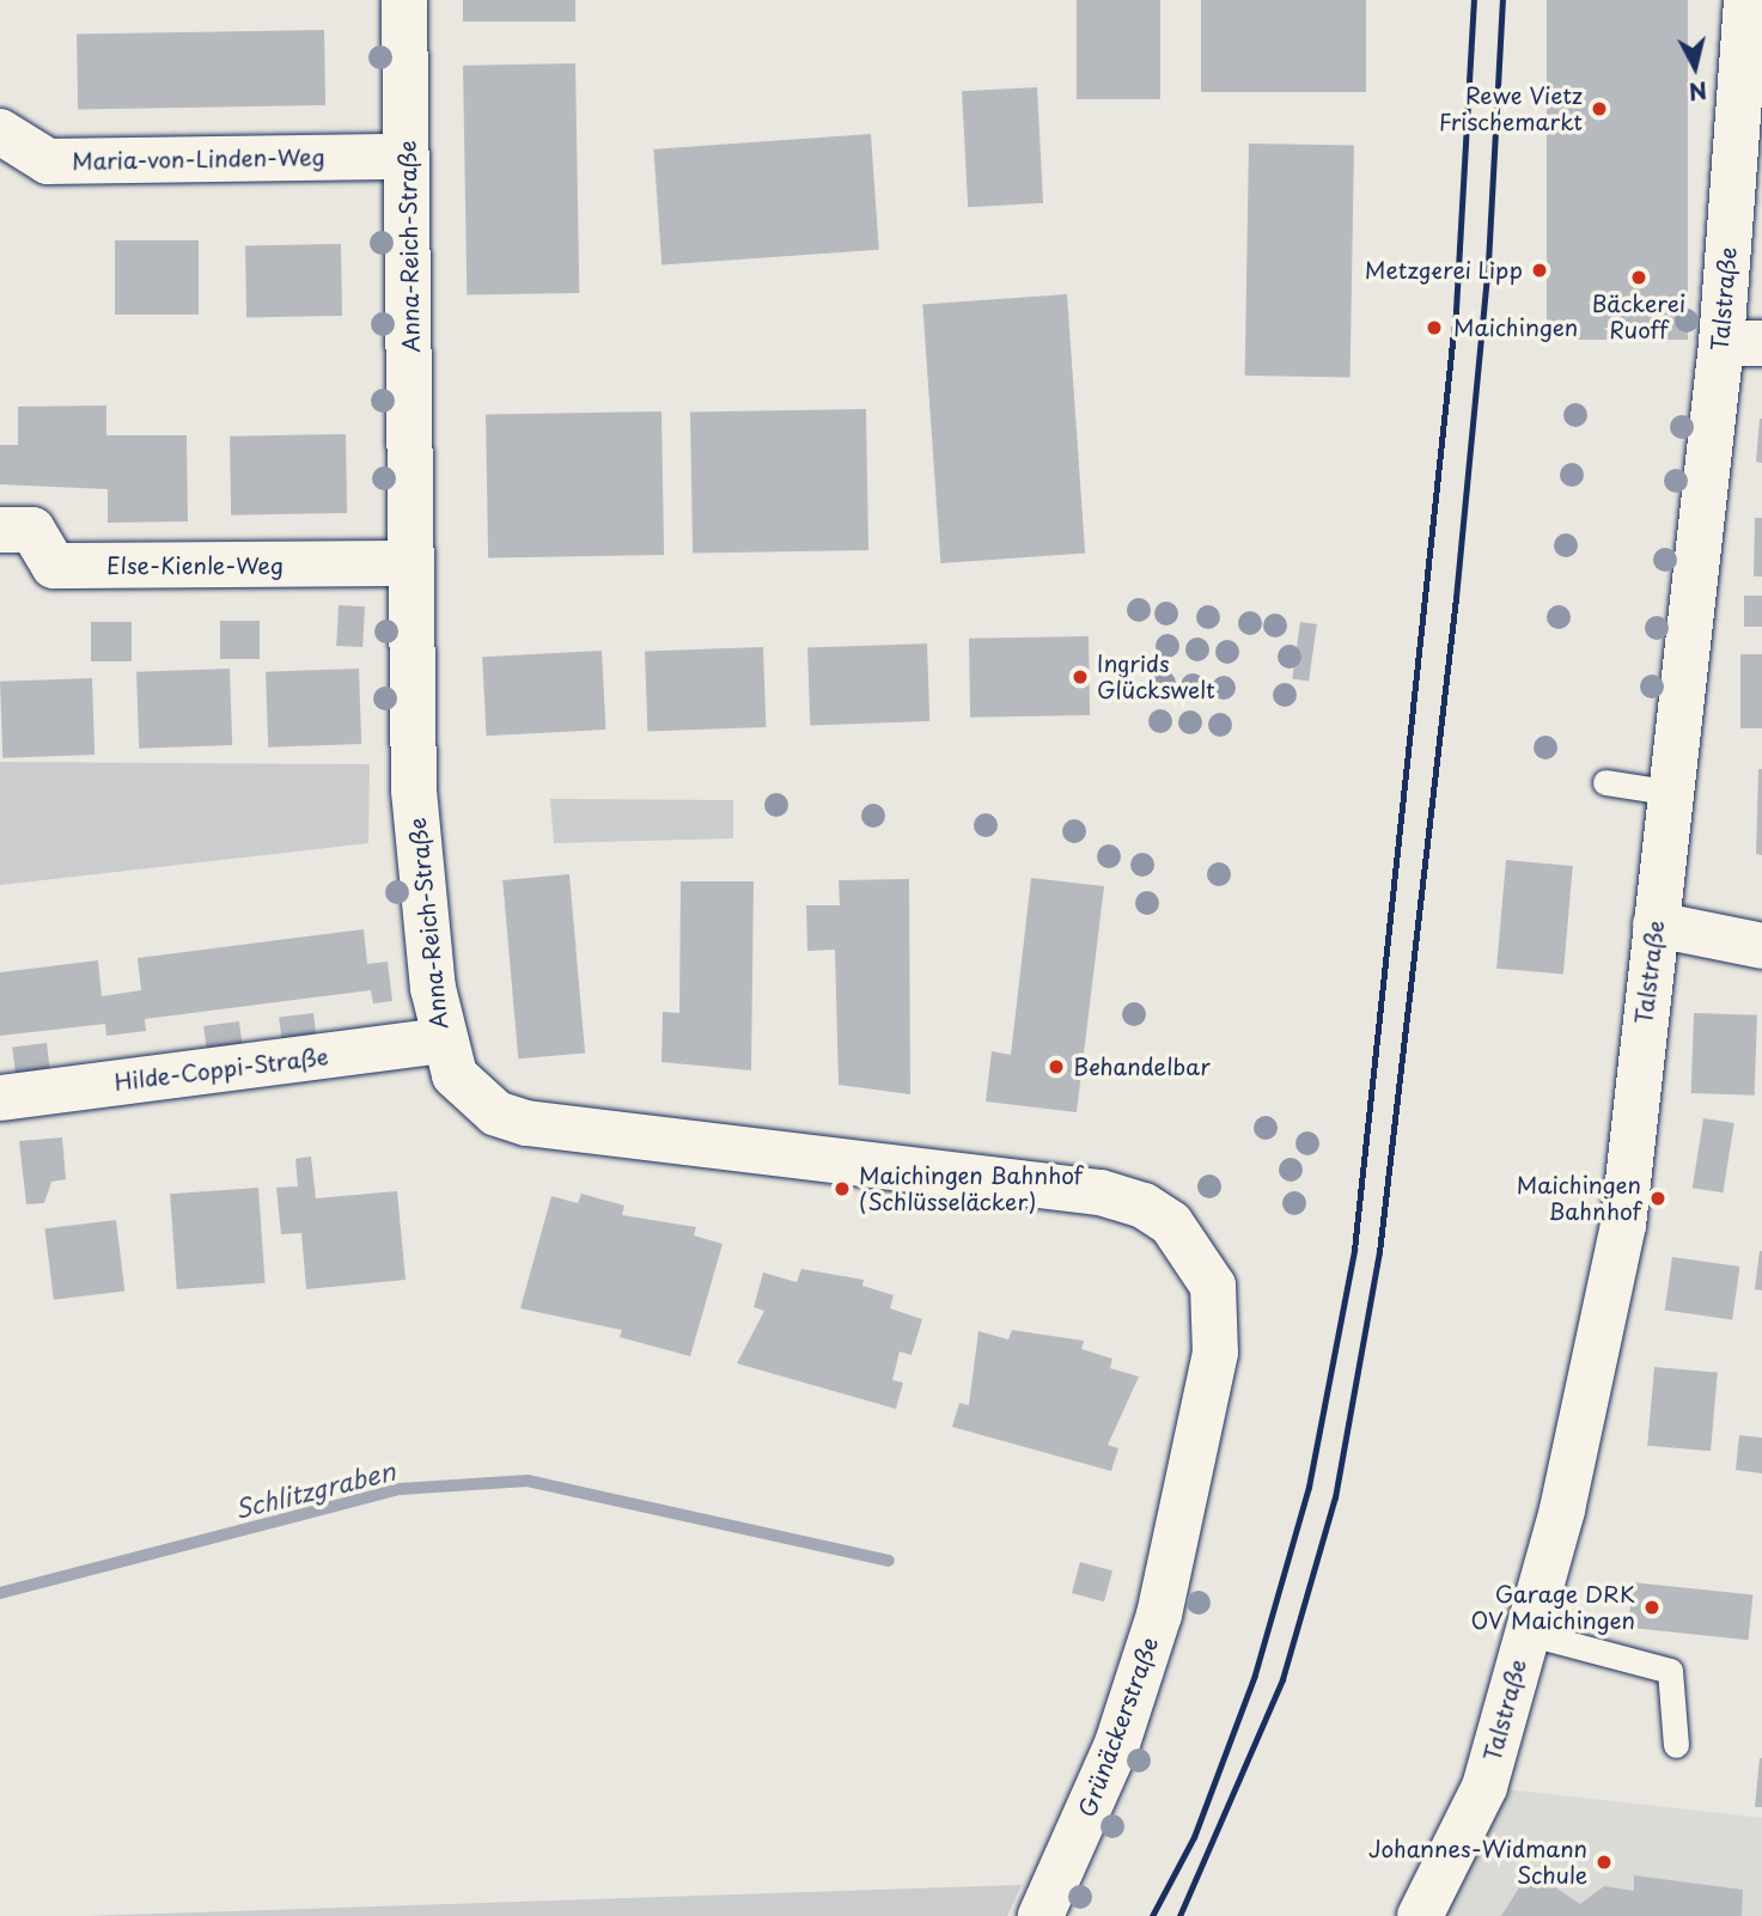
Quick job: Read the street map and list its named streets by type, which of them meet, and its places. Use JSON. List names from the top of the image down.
{
  "streets": {
    "street": [
      "Maria-von-Linden-Weg",
      "Anna-Reich-Straße",
      "Talstraße",
      "Else-Kienle-Weg",
      "Hilde-Coppi-Straße",
      "Grünäckerstraße"
    ]
  },
  "crossings": [
    ["Maria-von-Linden-Weg", "Anna-Reich-Straße"],
    ["Anna-Reich-Straße", "Else-Kienle-Weg"],
    ["Anna-Reich-Straße", "Hilde-Coppi-Straße"],
    ["Anna-Reich-Straße", "Grünäckerstraße"]
  ],
  "water": ["Schlitzgraben"],
  "places": [
    "Rewe Vietz Frischemarkt",
    "Metzgerei Lipp",
    "Bäckerei Ruoff",
    "Maichingen",
    "Ingrids Glückswelt",
    "Behandelbar",
    "Maichingen Bahnhof (Schlüsseläcker)",
    "Maichingen Bahnhof",
    "Garage DRK OV Maichingen",
    "Johannes-Widmann Schule"
  ],
  "north": "bottom"
}
